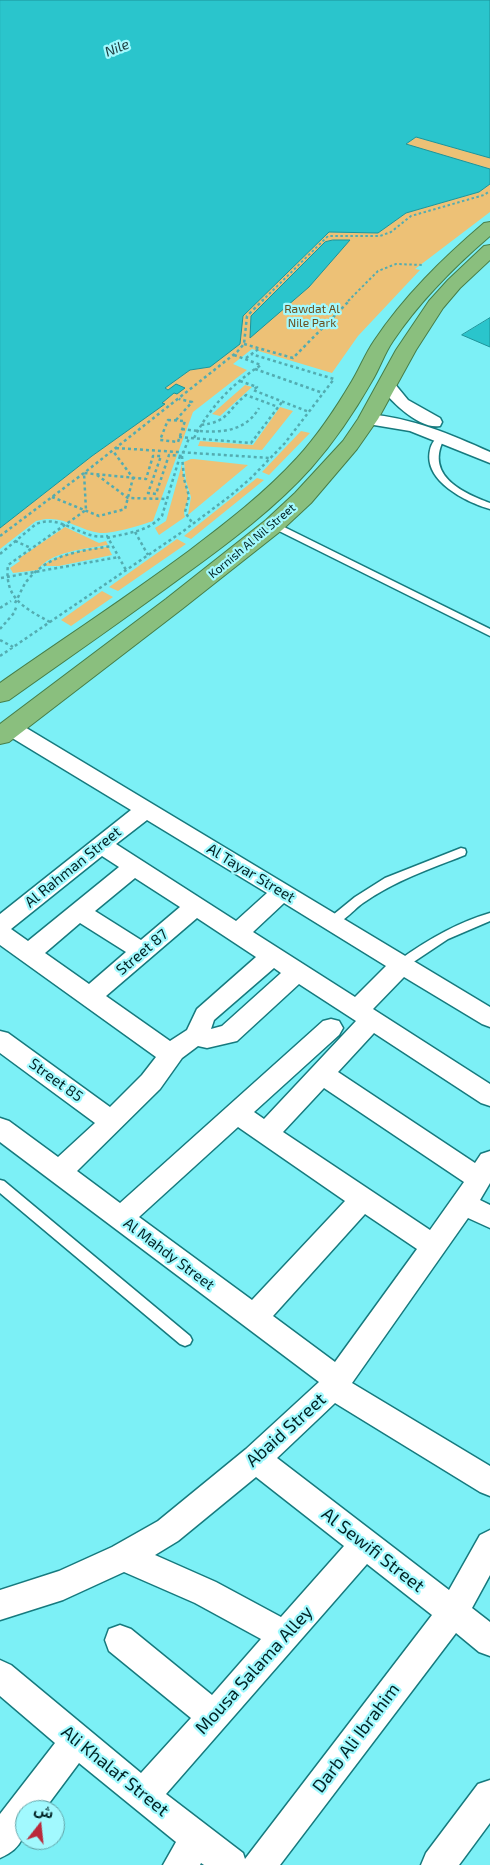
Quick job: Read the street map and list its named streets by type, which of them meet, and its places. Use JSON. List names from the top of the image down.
{
  "streets": {
    "highway": ["Kornish Al Nil Street"],
    "street": [
      "Al Rahman Street",
      "Al Tayar Street",
      "Street 87",
      "Street 85",
      "Al Mahdy Street",
      "Abaid Street",
      "Al Sewifi Street",
      "Mousa Salama Alley",
      "Darb Ali Ibrahim",
      "Ali Khalaf Street"
    ]
  },
  "crossings": [
    ["Kornish Al Nil Street", "Al Tayar Street"],
    ["Al Rahman Street", "Al Tayar Street"],
    ["Al Mahdy Street", "Abaid Street"],
    ["Abaid Street", "Al Sewifi Street"],
    ["Al Sewifi Street", "Mousa Salama Alley"],
    ["Al Sewifi Street", "Darb Ali Ibrahim"],
    ["Mousa Salama Alley", "Ali Khalaf Street"]
  ],
  "water": ["Nile"],
  "parks": ["Rawdat Al Nile Park"],
  "north": "top"
}
